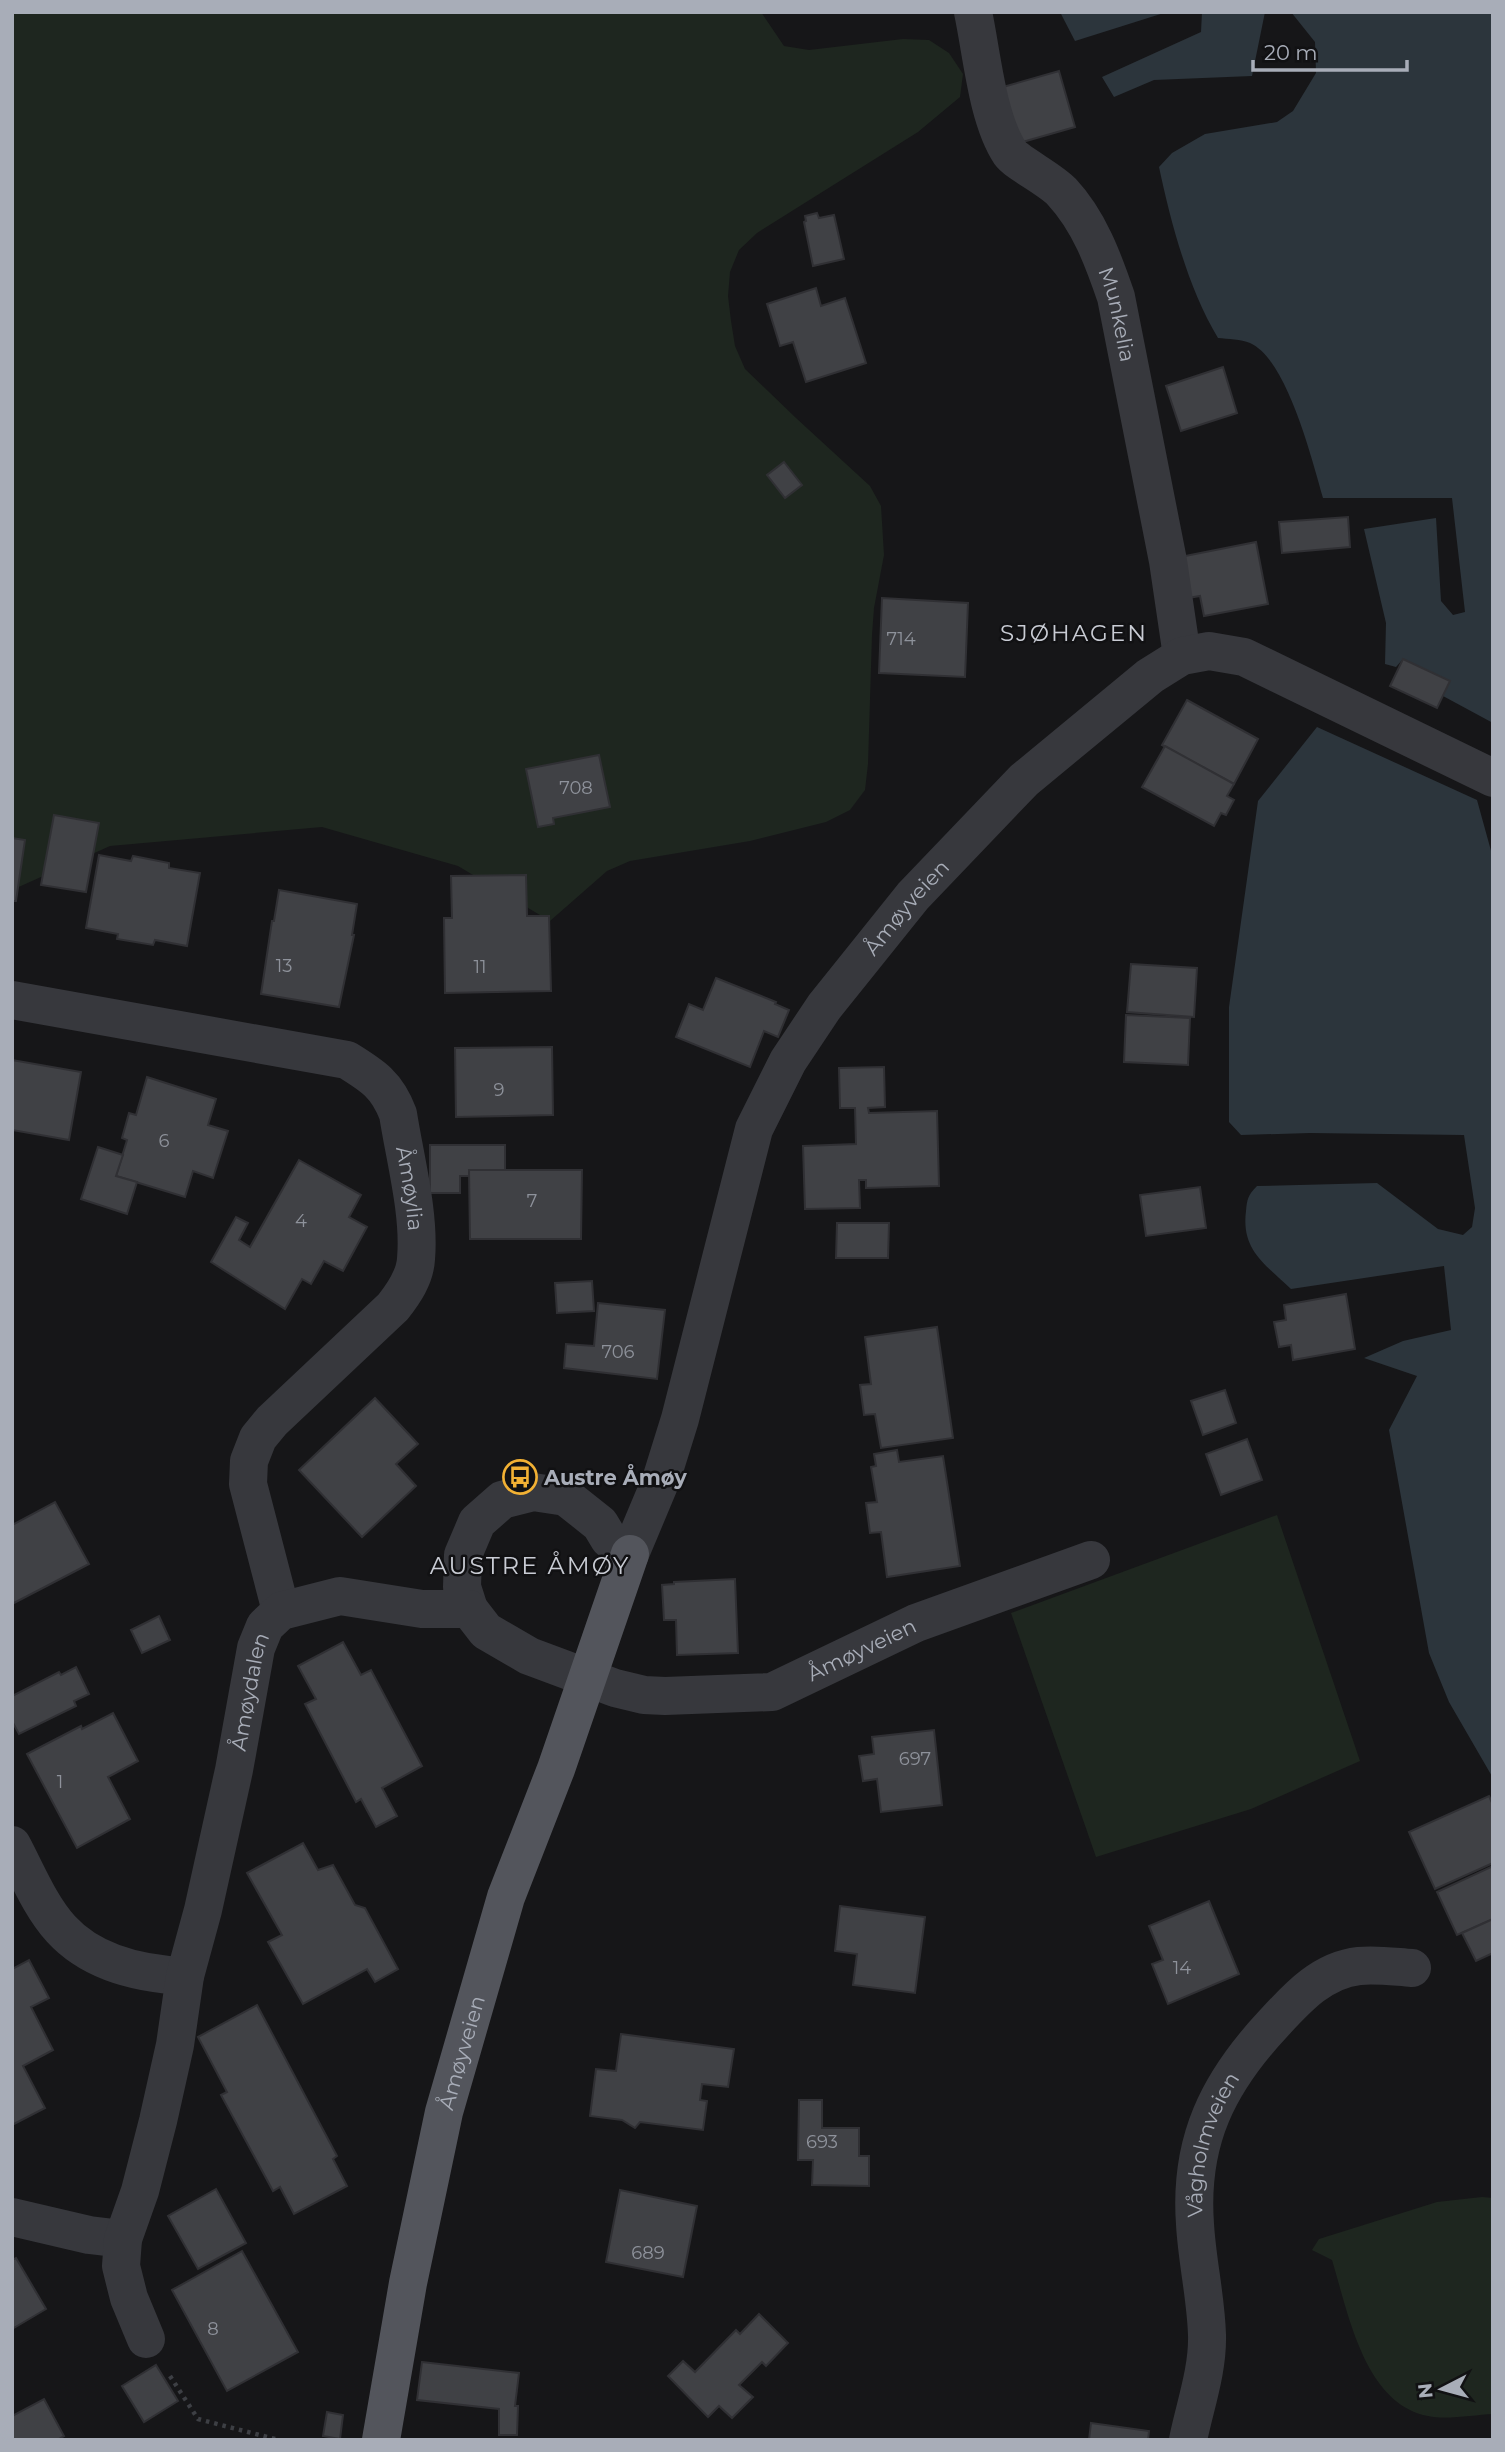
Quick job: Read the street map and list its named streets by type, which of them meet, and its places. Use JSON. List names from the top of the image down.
{
  "streets": {
    "main road": ["Åmøyveien"],
    "street": [
      "Munkelia",
      "Åmøylia",
      "Åmøydalen",
      "Vågholmveien"
    ]
  },
  "crossings": [
    ["Munkelia", "Åmøyveien"],
    ["Åmøyveien", "Åmøydalen"],
    ["Åmøylia", "Åmøydalen"]
  ],
  "districts": ["SJØHAGEN", "AUSTRE ÅMØY"],
  "places": {
    "bus stop": ["Austre Åmøy"]
  },
  "house_numbers": [
    "714",
    "708",
    "13",
    "11",
    "9",
    "6",
    "7",
    "4",
    "706",
    "697",
    "1",
    "14",
    "693",
    "689",
    "8"
  ],
  "scale_bar": "20 m",
  "north": "left"
}
